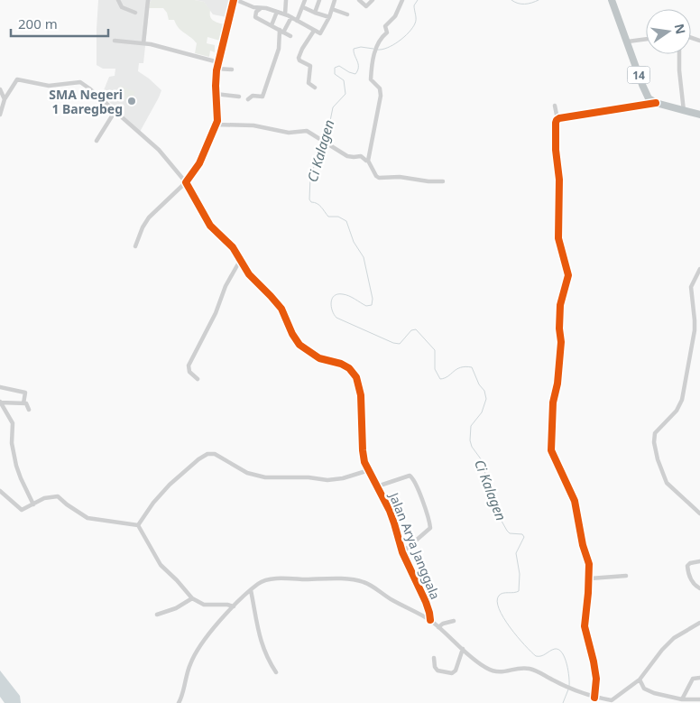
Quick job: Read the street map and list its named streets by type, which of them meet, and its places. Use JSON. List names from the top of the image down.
{
  "streets": {
    "highway": ["14"],
    "street": ["Jalan Arya Janggala"]
  },
  "water": ["Ci Kalagen"],
  "places": ["SMA Negeri 1 Baregbeg"],
  "scale_bar": "200 m",
  "north": "right"
}
